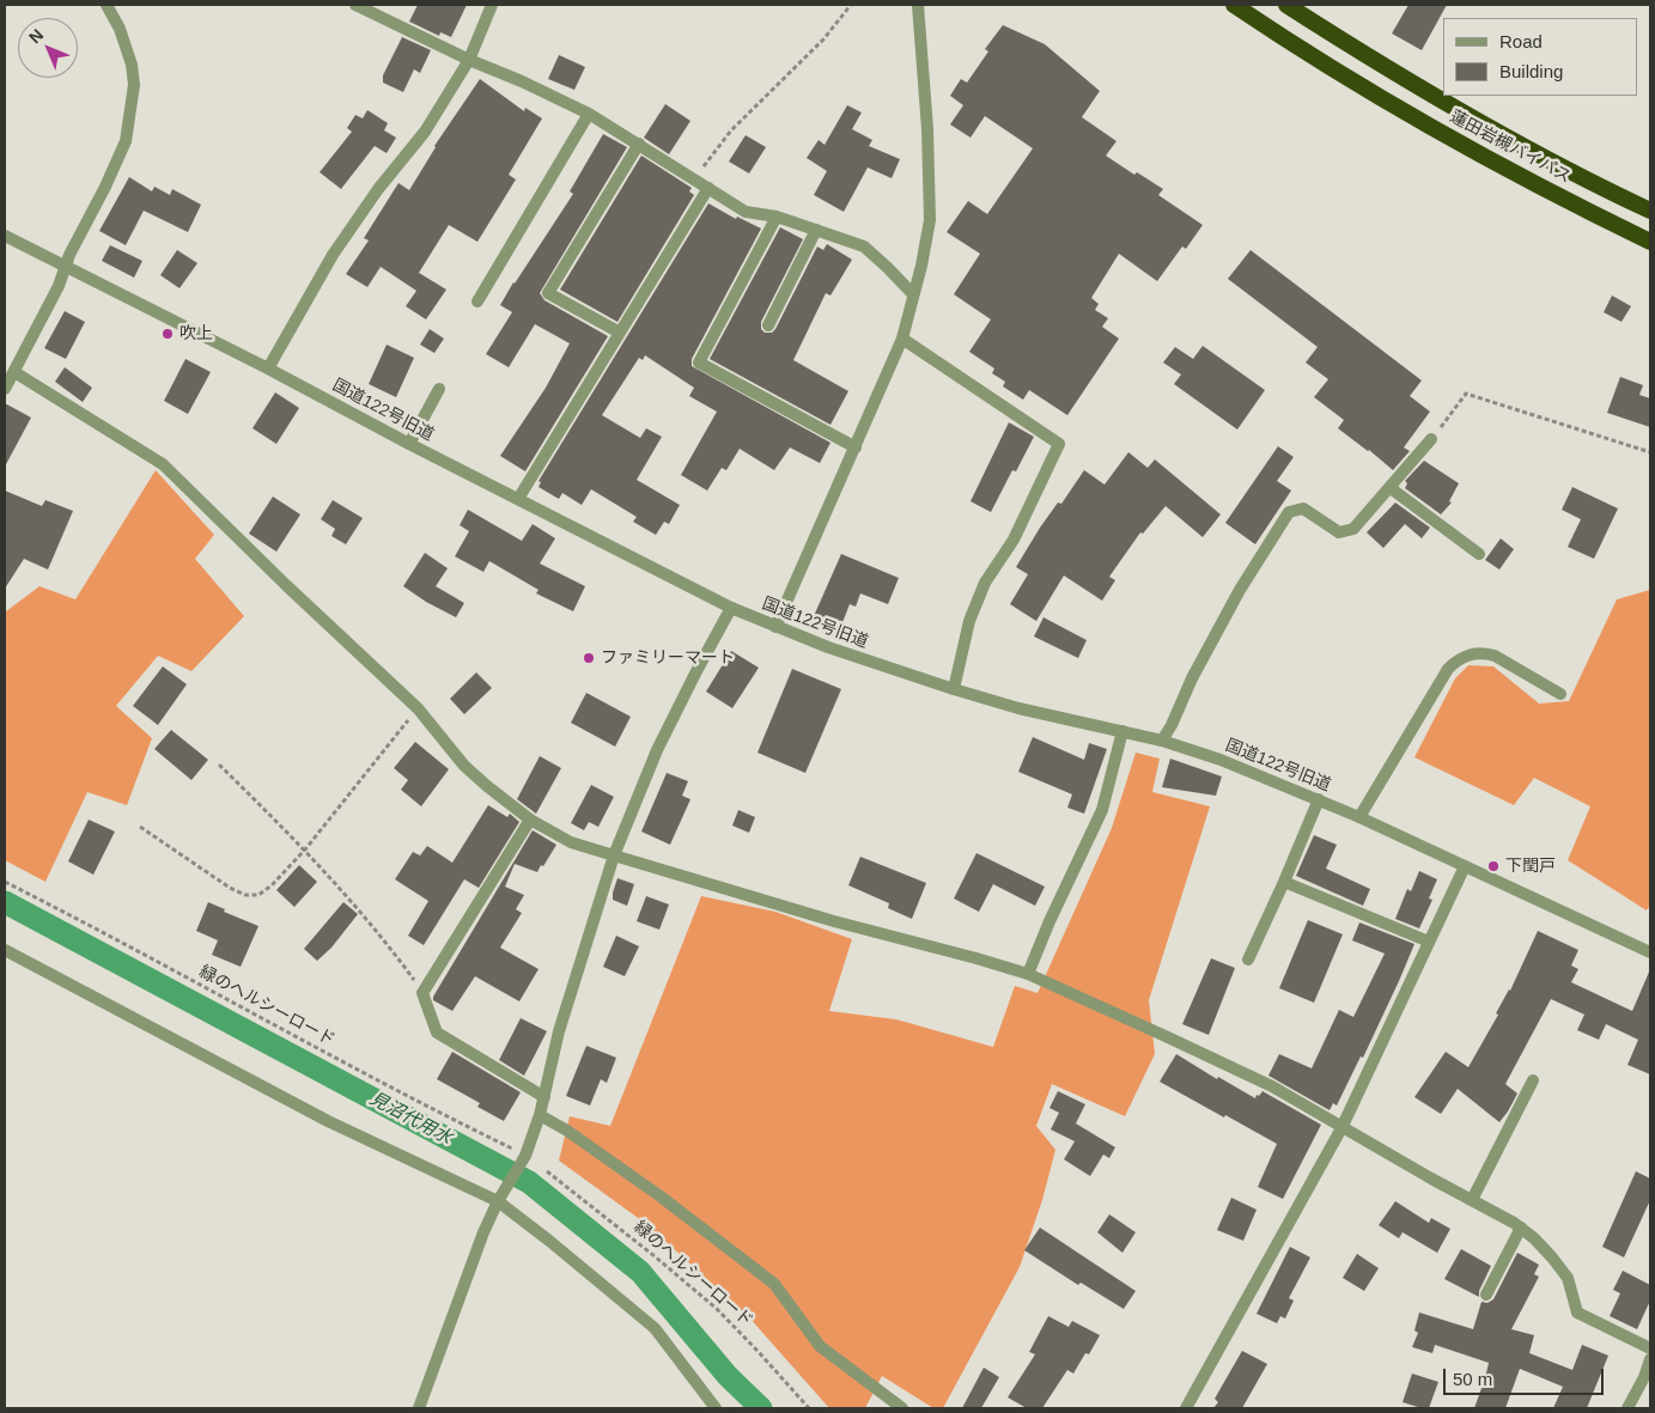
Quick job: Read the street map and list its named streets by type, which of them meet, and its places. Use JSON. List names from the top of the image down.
{
  "streets": {
    "highway": ["蓮田岩槻バイパス"],
    "street": ["国道122号旧道"],
    "path": ["緑のヘルシーロード"]
  },
  "water": ["見沼代用水"],
  "places": ["吹上", "ファミリーマート", "下閏戸"],
  "legend": ["Road", "Building"],
  "scale_bar": "50 m",
  "north": "top left"
}
